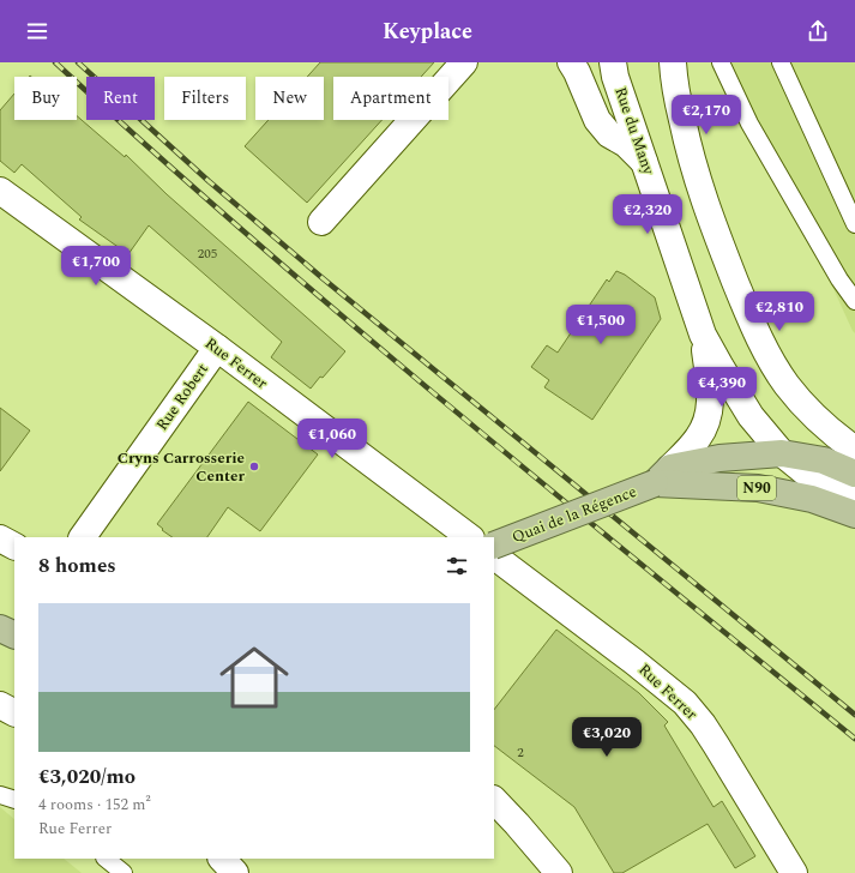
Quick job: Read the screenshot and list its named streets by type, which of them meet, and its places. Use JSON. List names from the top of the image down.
{
  "streets": {
    "main road": ["N90", "Quai de la Régence"],
    "street": ["Rue du Many", "Rue Ferrer", "Rue Robert"]
  },
  "crossings": [
    ["Rue Ferrer", "Rue Robert"],
    ["N90", "Quai de la Régence"]
  ],
  "places": ["Cryns Carrosserie Center"],
  "house_numbers": ["205", "2"],
  "page": {
    "header": "Keyplace",
    "chip": [
      "Buy",
      "Rent",
      "Filters",
      "New",
      "Apartment"
    ],
    "price": [
      "€2,170",
      "€2,320",
      "€1,700",
      "€2,810",
      "€1,500",
      "€4,390",
      "€1,060",
      "€3,020"
    ],
    "heading": "8 homes",
    "list": [
      {
        "name": "€3,020/mo",
        "note": "4 rooms · 152 m² · Rue Ferrer"
      }
    ]
  }
}
